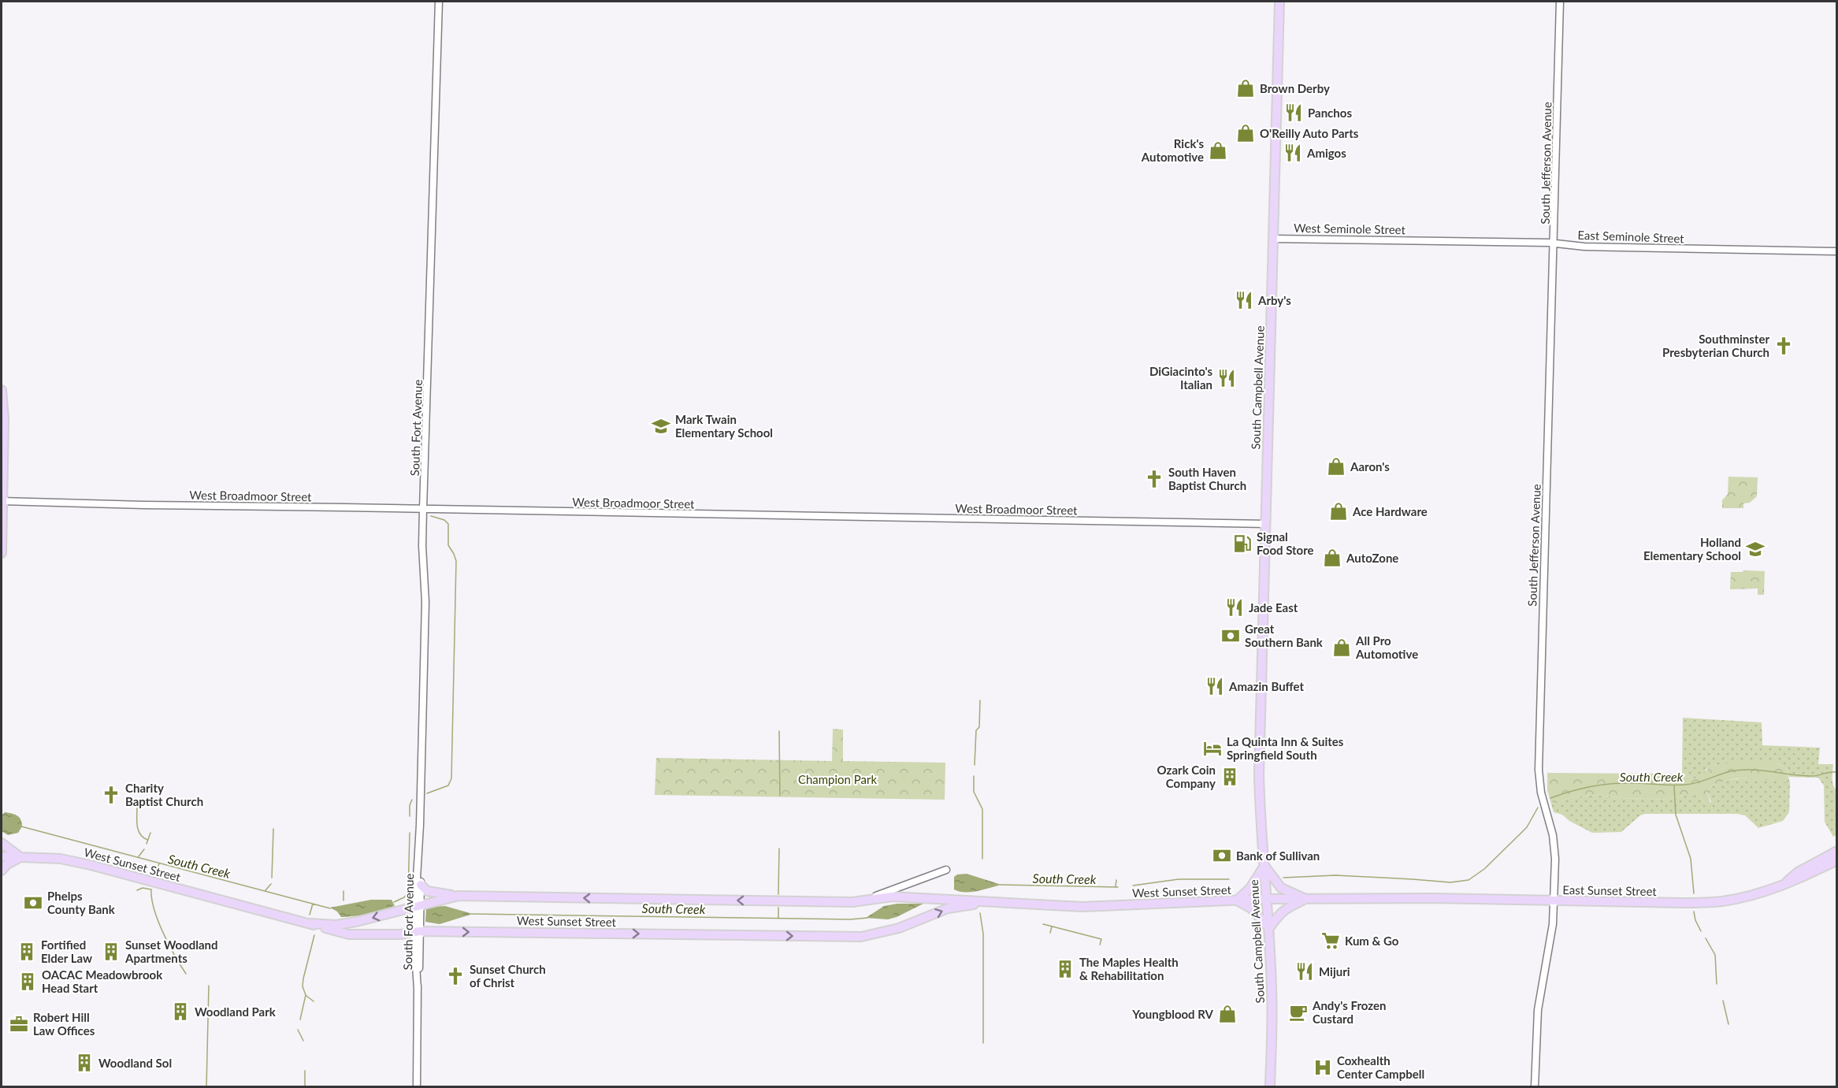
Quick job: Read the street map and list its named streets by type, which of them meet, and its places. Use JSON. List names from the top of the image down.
{
  "streets": {
    "main road": ["South Campbell Avenue", "West Sunset Street", "East Sunset Street"],
    "street": [
      "South Jefferson Avenue",
      "West Seminole Street",
      "East Seminole Street",
      "South Fort Avenue",
      "West Broadmoor Street"
    ]
  },
  "crossings": [
    ["South Jefferson Avenue", "East Seminole Street"],
    ["South Jefferson Avenue", "East Sunset Street"],
    ["West Seminole Street", "East Seminole Street"],
    ["West Seminole Street", "South Campbell Avenue"],
    ["South Campbell Avenue", "West Broadmoor Street"],
    ["South Campbell Avenue", "West Sunset Street"],
    ["South Fort Avenue", "West Broadmoor Street"],
    ["South Fort Avenue", "West Sunset Street"],
    ["West Sunset Street", "East Sunset Street"]
  ],
  "water": ["South Creek"],
  "parks": ["Champion Park"],
  "places": {
    "shop": [
      "Brown Derby",
      "O'Reilly Auto Parts",
      "Rick's Automotive",
      "Aaron's",
      "Ace Hardware",
      "AutoZone",
      "All Pro Automotive",
      "Youngblood RV"
    ],
    "restaurant": [
      "Panchos",
      "Amigos",
      "Arby's",
      "DiGiacinto's Italian",
      "Jade East",
      "Amazin Buffet",
      "Mijuri"
    ],
    "church": [
      "Southminster Presbyterian Church",
      "South Haven Baptist Church",
      "Charity Baptist Church",
      "Sunset Church of Christ"
    ],
    "school or university": ["Mark Twain Elementary School", "Holland Elementary School"],
    "fuel station": ["Signal Food Store"],
    "bank": ["Great Southern Bank", "Bank of Sullivan", "Phelps County Bank"],
    "hotel": ["La Quinta Inn & Suites Springfield South"],
    "building": [
      "Ozark Coin Company",
      "Fortified Elder Law",
      "Sunset Woodland Apartments",
      "The Maples Health & Rehabilitation",
      "OACAC Meadowbrook Head Start",
      "Woodland Park",
      "Woodland Sol"
    ],
    "supermarket": ["Kum & Go"],
    "cafe": ["Andy's Frozen Custard"],
    "office": ["Robert Hill Law Offices"],
    "hospital": ["Coxhealth Center Campbell"]
  }
}
